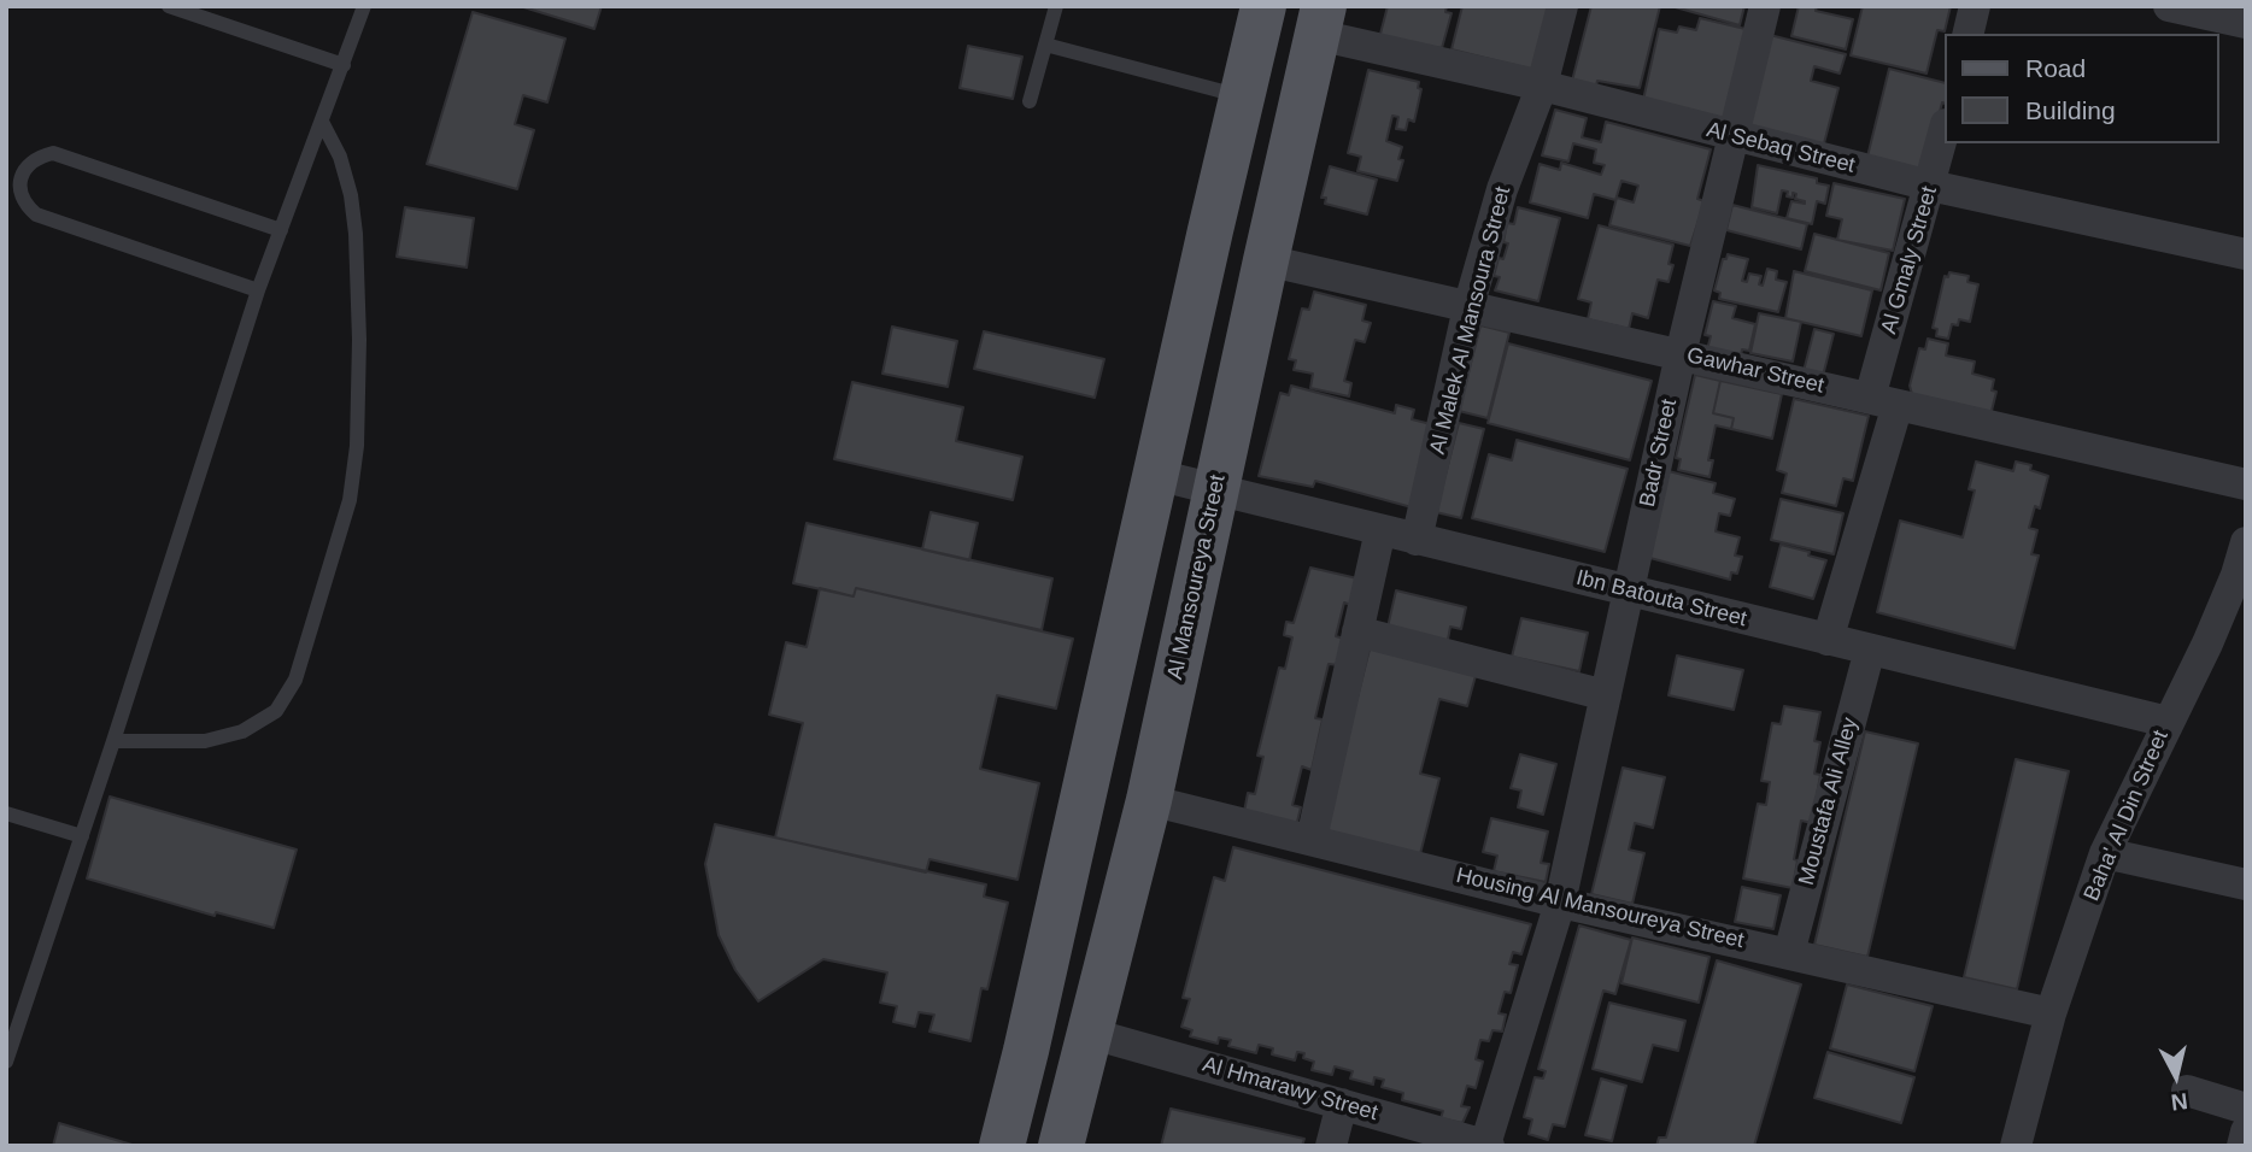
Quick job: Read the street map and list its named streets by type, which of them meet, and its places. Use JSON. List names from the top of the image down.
{
  "streets": {
    "main road": ["Al Mansoureya Street"],
    "street": [
      "Al Sebaq Street",
      "Al Gmaly Street",
      "Al Malek Al Mansoura Street",
      "Gawhar Street",
      "Badr Street",
      "Ibn Batouta Street",
      "Moustafa Ali Alley",
      "Baha' Al Din Street",
      "Housing Al Mansoureya Street",
      "Al Hmarawy Street"
    ]
  },
  "crossings": [
    ["Al Sebaq Street", "Al Gmaly Street"],
    ["Al Sebaq Street", "Al Malek Al Mansoura Street"],
    ["Al Sebaq Street", "Badr Street"],
    ["Al Sebaq Street", "Al Mansoureya Street"],
    ["Al Gmaly Street", "Gawhar Street"],
    ["Al Gmaly Street", "Ibn Batouta Street"],
    ["Al Malek Al Mansoura Street", "Gawhar Street"],
    ["Al Malek Al Mansoura Street", "Ibn Batouta Street"],
    ["Gawhar Street", "Badr Street"],
    ["Gawhar Street", "Al Mansoureya Street"],
    ["Badr Street", "Ibn Batouta Street"],
    ["Badr Street", "Housing Al Mansoureya Street"],
    ["Badr Street", "Al Hmarawy Street"],
    ["Al Mansoureya Street", "Ibn Batouta Street"],
    ["Al Mansoureya Street", "Housing Al Mansoureya Street"],
    ["Al Mansoureya Street", "Al Hmarawy Street"],
    ["Ibn Batouta Street", "Moustafa Ali Alley"],
    ["Ibn Batouta Street", "Baha' Al Din Street"],
    ["Moustafa Ali Alley", "Housing Al Mansoureya Street"],
    ["Baha' Al Din Street", "Housing Al Mansoureya Street"]
  ],
  "legend": ["Road", "Building"],
  "north": "bottom"
}
